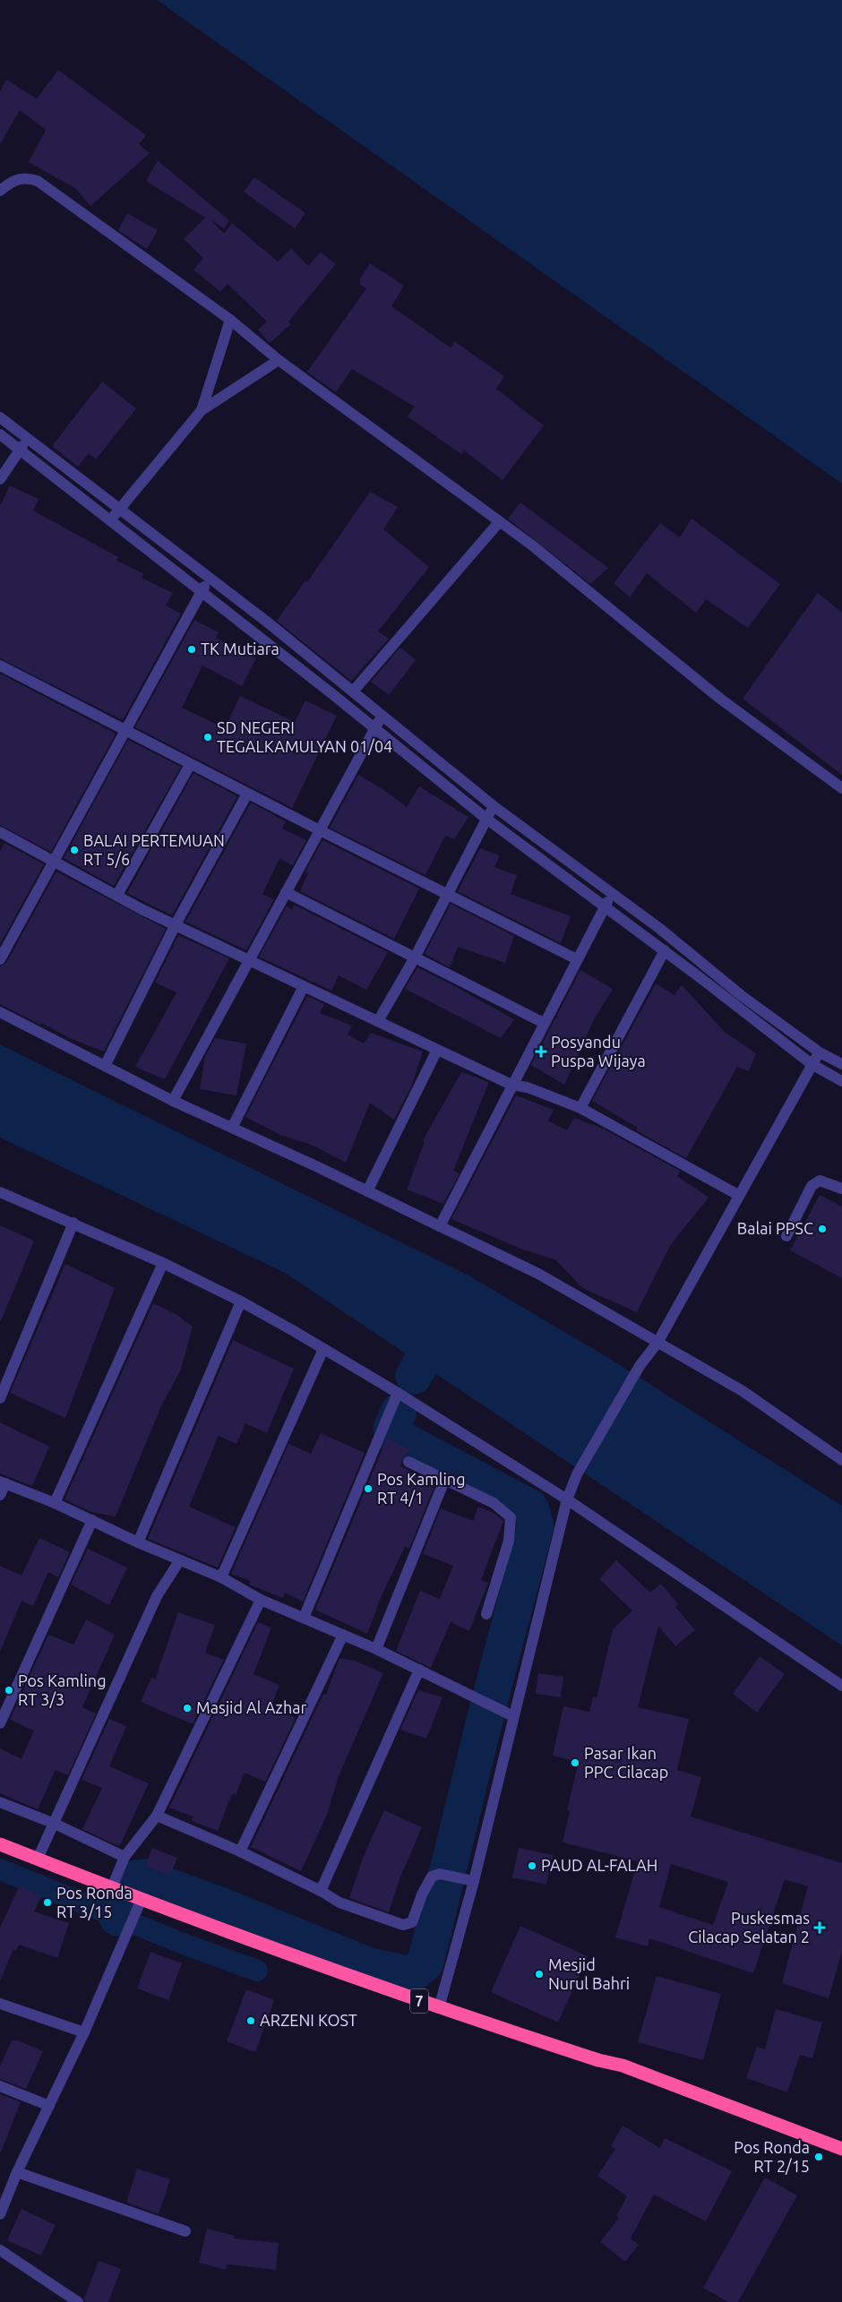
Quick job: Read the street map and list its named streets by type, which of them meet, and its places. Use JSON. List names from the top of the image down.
{
  "streets": {
    "highway": ["7"]
  },
  "places": {
    "other": [
      "TK Mutiara",
      "SD NEGERI TEGALKAMULYAN 01/04",
      "BALAI PERTEMUAN RT 5/6",
      "Balai PPSC",
      "Pos Kamling RT 4/1",
      "Pos Kamling RT 3/3",
      "Masjid Al Azhar",
      "Pasar Ikan PPC Cilacap",
      "PAUD AL-FALAH",
      "Pos Ronda RT 3/15",
      "Mesjid Nurul Bahri",
      "ARZENI KOST",
      "Pos Ronda RT 2/15"
    ],
    "health": ["Posyandu Puspa Wijaya", "Puskesmas Cilacap Selatan 2"]
  }
}
